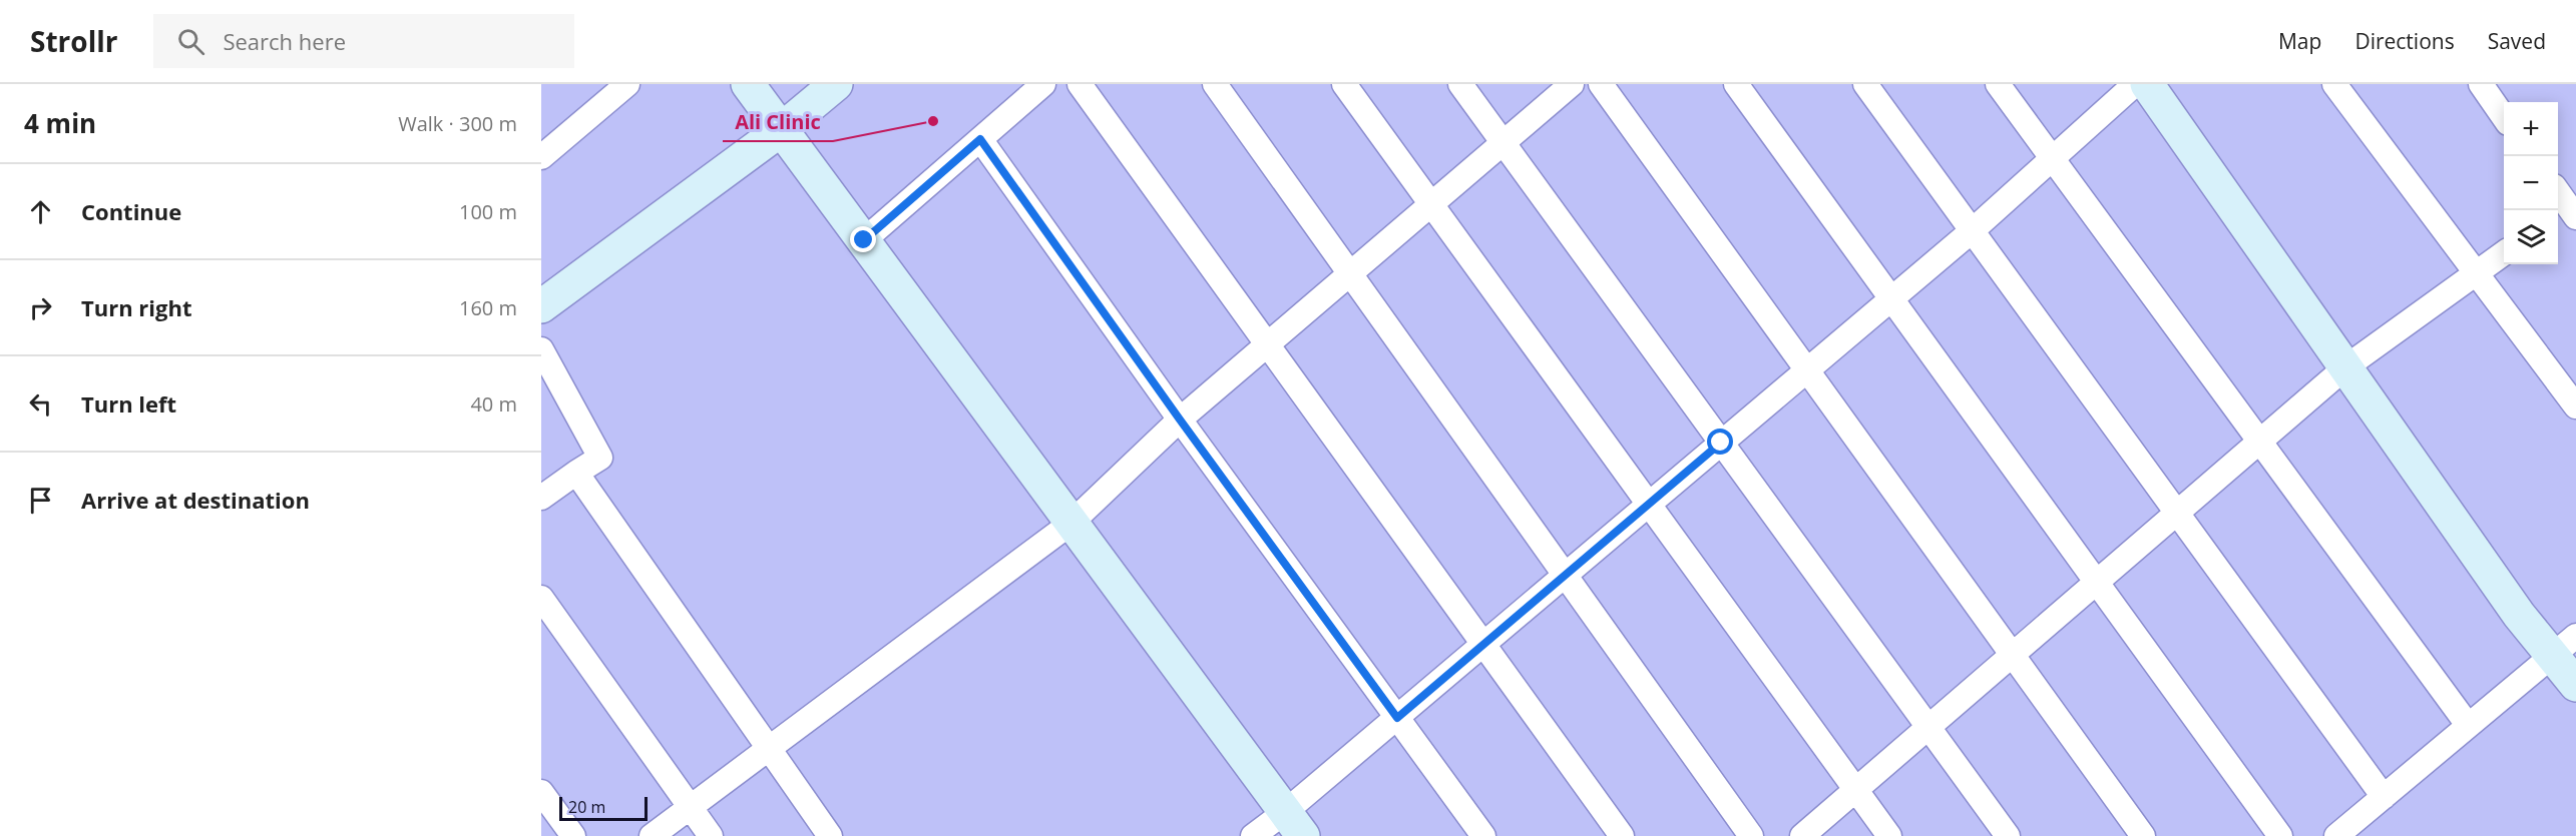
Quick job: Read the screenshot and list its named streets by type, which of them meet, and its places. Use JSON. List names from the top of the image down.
{
  "places": ["Ali Clinic"],
  "scale_bar": "20 m",
  "page": {
    "header": "Strollr",
    "search": "Search here",
    "nav": ["Map", "Directions", "Saved"],
    "heading": ["4 min", "Walk · 300 m"],
    "map_buttons": ["+", "−"],
    "list": [
      ["Continue", "100 m"],
      ["Turn right", "160 m"],
      ["Turn left", "40 m"],
      "Arrive at destination"
    ],
    "scale": "20 m"
  }
}
